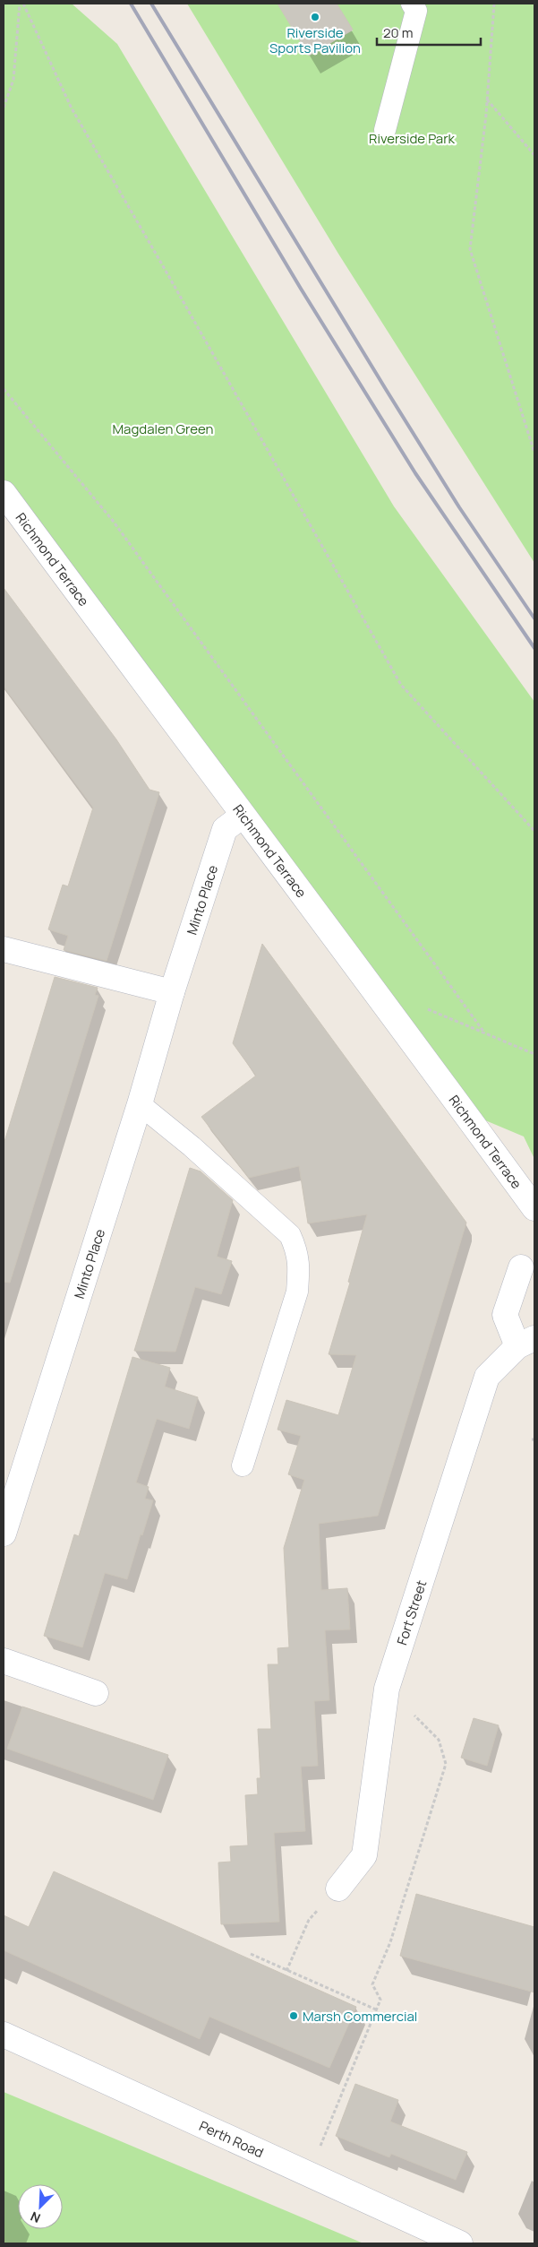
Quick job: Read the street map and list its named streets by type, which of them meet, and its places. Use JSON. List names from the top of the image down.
{
  "streets": {
    "street": [
      "Richmond Terrace",
      "Minto Place",
      "Fort Street",
      "Perth Road"
    ]
  },
  "crossings": [
    ["Richmond Terrace", "Minto Place"]
  ],
  "parks": ["Riverside Park", "Magdalen Green"],
  "places": ["Riverside Sports Pavilion", "Marsh Commercial"],
  "scale_bar": "20 m",
  "north": "bottom left"
}
